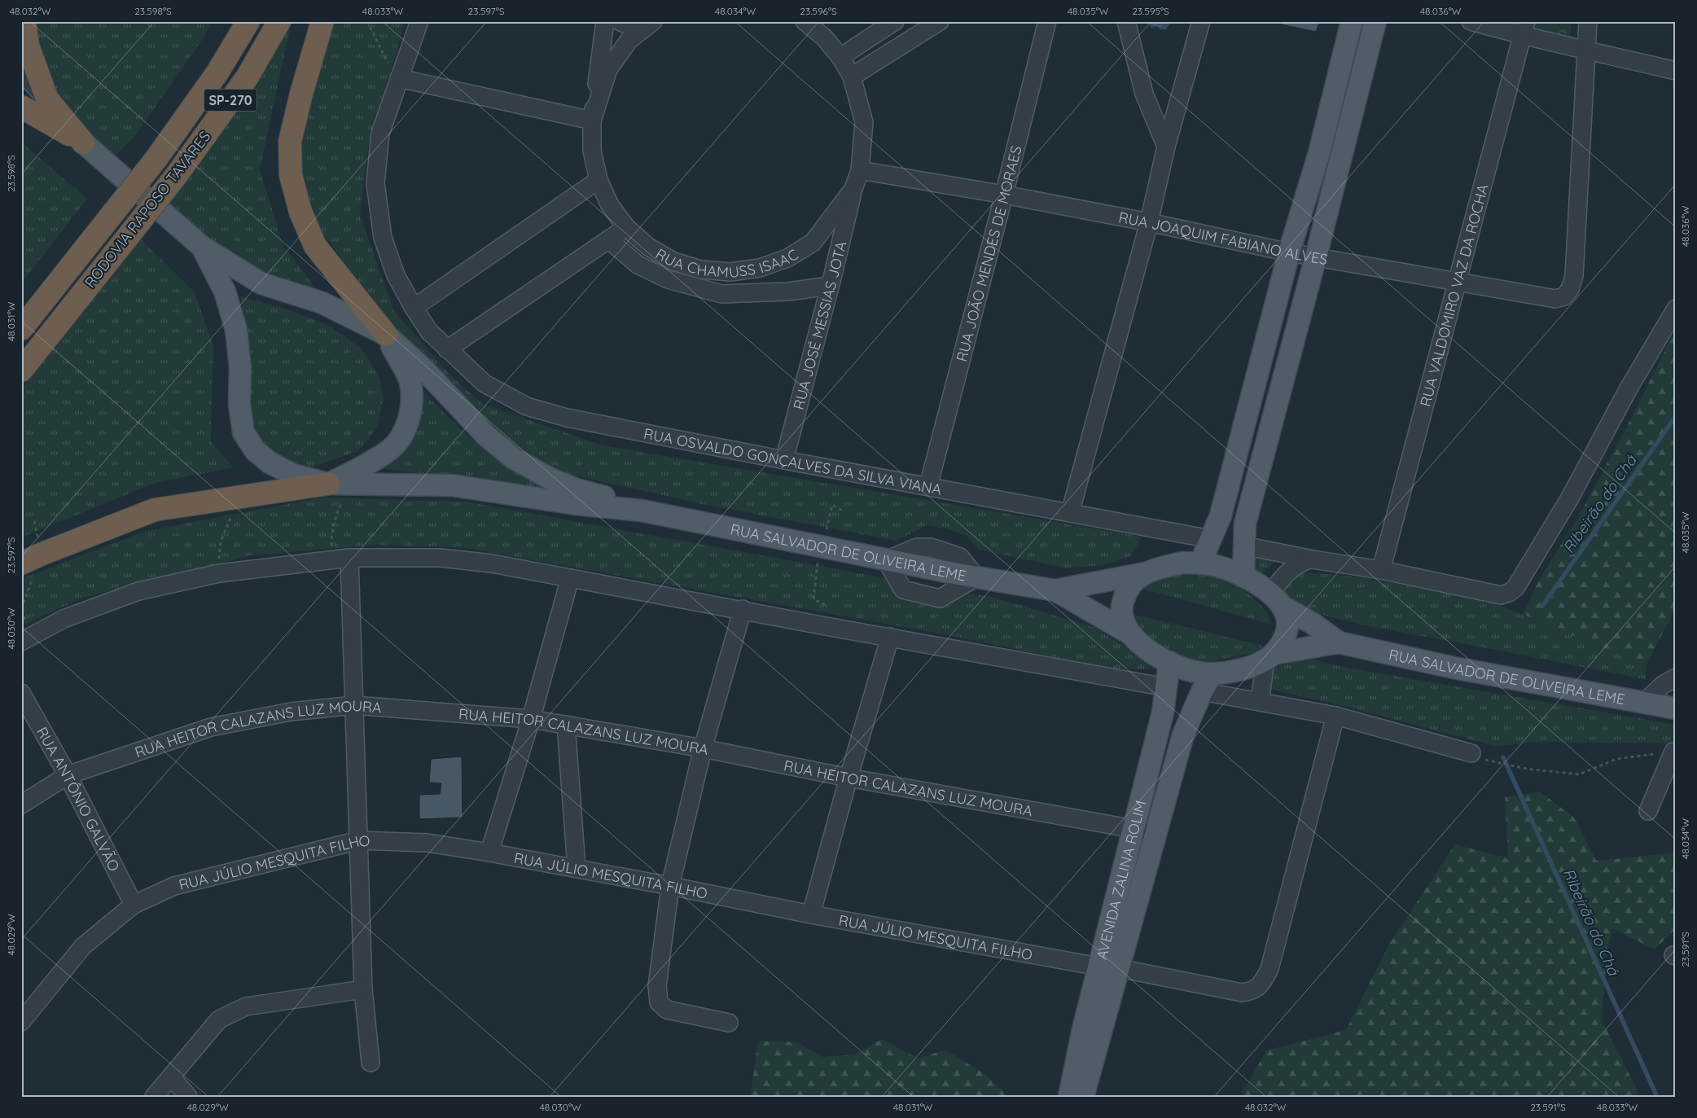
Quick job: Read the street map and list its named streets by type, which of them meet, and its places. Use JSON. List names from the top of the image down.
{
  "streets": {
    "highway": ["SP-270", "RODOVIA RAPOSO TAVARES"],
    "main road": ["RUA SALVADOR DE OLIVEIRA LEME", "AVENIDA ZALINA ROLIM"],
    "street": [
      "RUA JOAQUIM FABIANO ALVES",
      "RUA CHAMUSS ISAAC",
      "RUA JOÃO MENDES DE MORAES",
      "RUA VALDOMIRO VAZ DA ROCHA",
      "RUA JOSÉ MESSIAS JOTA",
      "RUA OSVALDO GONÇALVES DA SILVA VIANA",
      "RUA HEITOR CALAZANS LUZ MOURA",
      "RUA ANTÔNIO GALVÃO",
      "RUA JÚLIO MESQUITA FILHO"
    ]
  },
  "crossings": [
    ["RUA JOAQUIM FABIANO ALVES", "RUA CHAMUSS ISAAC"],
    ["RUA JOAQUIM FABIANO ALVES", "RUA JOÃO MENDES DE MORAES"],
    ["RUA JOAQUIM FABIANO ALVES", "RUA VALDOMIRO VAZ DA ROCHA"],
    ["RUA CHAMUSS ISAAC", "RUA JOSÉ MESSIAS JOTA"],
    ["RUA JOÃO MENDES DE MORAES", "RUA OSVALDO GONÇALVES DA SILVA VIANA"],
    ["RUA JOSÉ MESSIAS JOTA", "RUA OSVALDO GONÇALVES DA SILVA VIANA"],
    ["RUA HEITOR CALAZANS LUZ MOURA", "RUA ANTÔNIO GALVÃO"],
    ["RUA HEITOR CALAZANS LUZ MOURA", "AVENIDA ZALINA ROLIM"],
    ["RUA ANTÔNIO GALVÃO", "RUA JÚLIO MESQUITA FILHO"],
    ["RUA JÚLIO MESQUITA FILHO", "AVENIDA ZALINA ROLIM"]
  ],
  "water": ["Ribeirão do Chá"],
  "coordinates": [
    "48.032°W",
    "23.598°S",
    "48.033°W",
    "23.597°S",
    "48.034°W",
    "23.596°S",
    "48.035°W",
    "23.595°S",
    "48.036°W",
    "48.031°W",
    "48.030°W",
    "48.029°W",
    "23.591°S"
  ]
}
